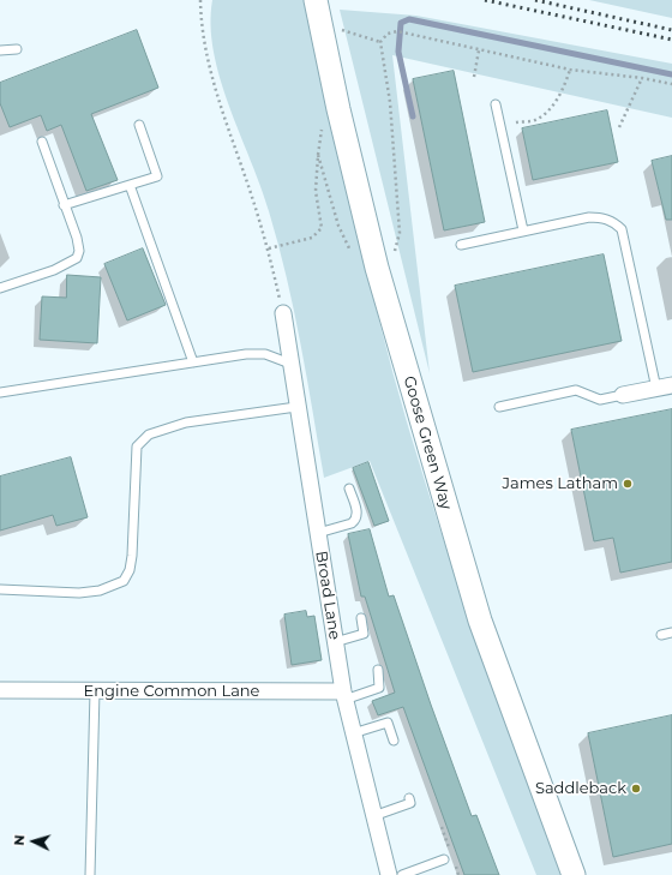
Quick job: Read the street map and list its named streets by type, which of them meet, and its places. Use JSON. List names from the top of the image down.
{
  "streets": {
    "main road": ["Goose Green Way"],
    "street": ["Broad Lane", "Engine Common Lane"]
  },
  "crossings": [
    ["Broad Lane", "Engine Common Lane"]
  ],
  "places": ["James Latham", "Saddleback"],
  "north": "left"
}
